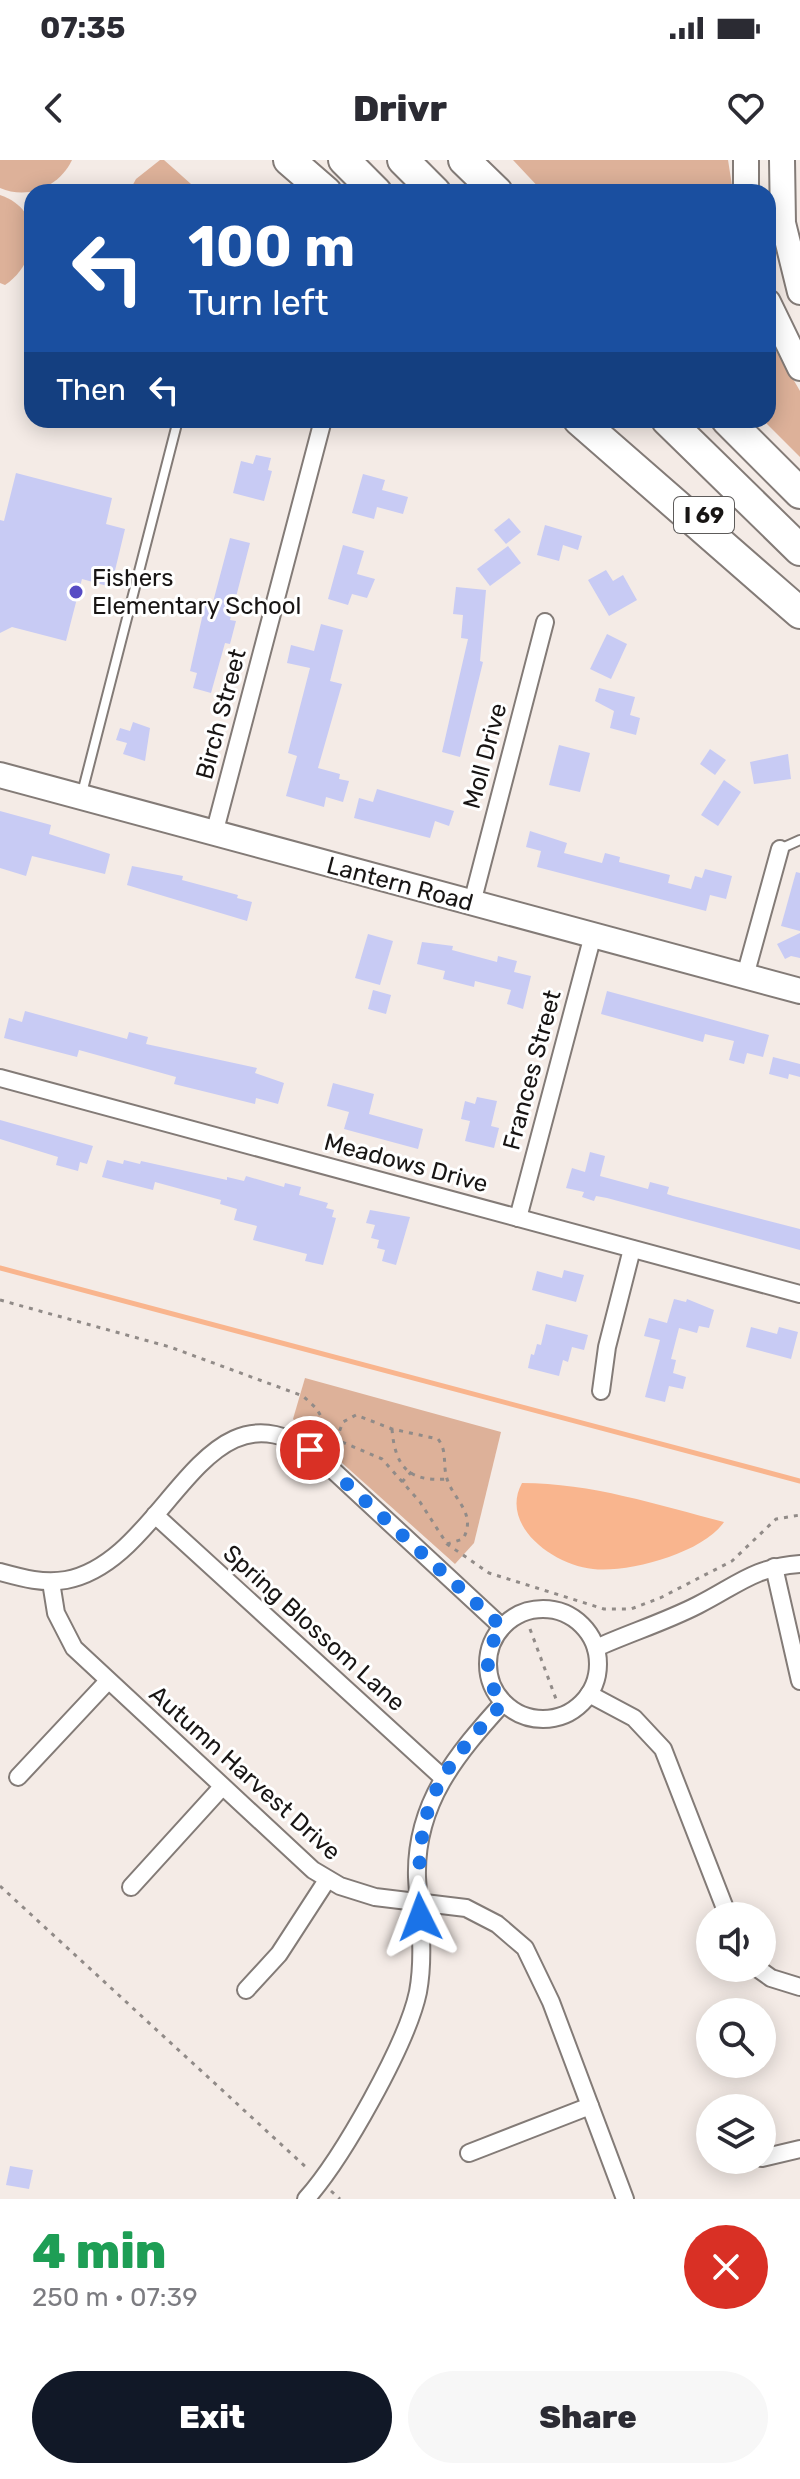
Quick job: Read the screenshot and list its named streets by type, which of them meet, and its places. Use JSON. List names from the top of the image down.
{
  "streets": {
    "highway": ["I 69"],
    "street": [
      "Birch Street",
      "Moll Drive",
      "Lantern Road",
      "Frances Street",
      "Meadows Drive",
      "Spring Blossom Lane",
      "Autumn Harvest Drive"
    ]
  },
  "crossings": [
    ["Birch Street", "Lantern Road"],
    ["Moll Drive", "Lantern Road"],
    ["Lantern Road", "Frances Street"],
    ["Frances Street", "Meadows Drive"]
  ],
  "places": ["Fishers Elementary School"],
  "page": {
    "status": "07:35",
    "header": "Drivr",
    "turn": ["100 m", "Turn left"],
    "then": "Then",
    "heading": ["4 min", "250 m · 07:39"],
    "buttons": ["Exit", "Share"]
  }
}
